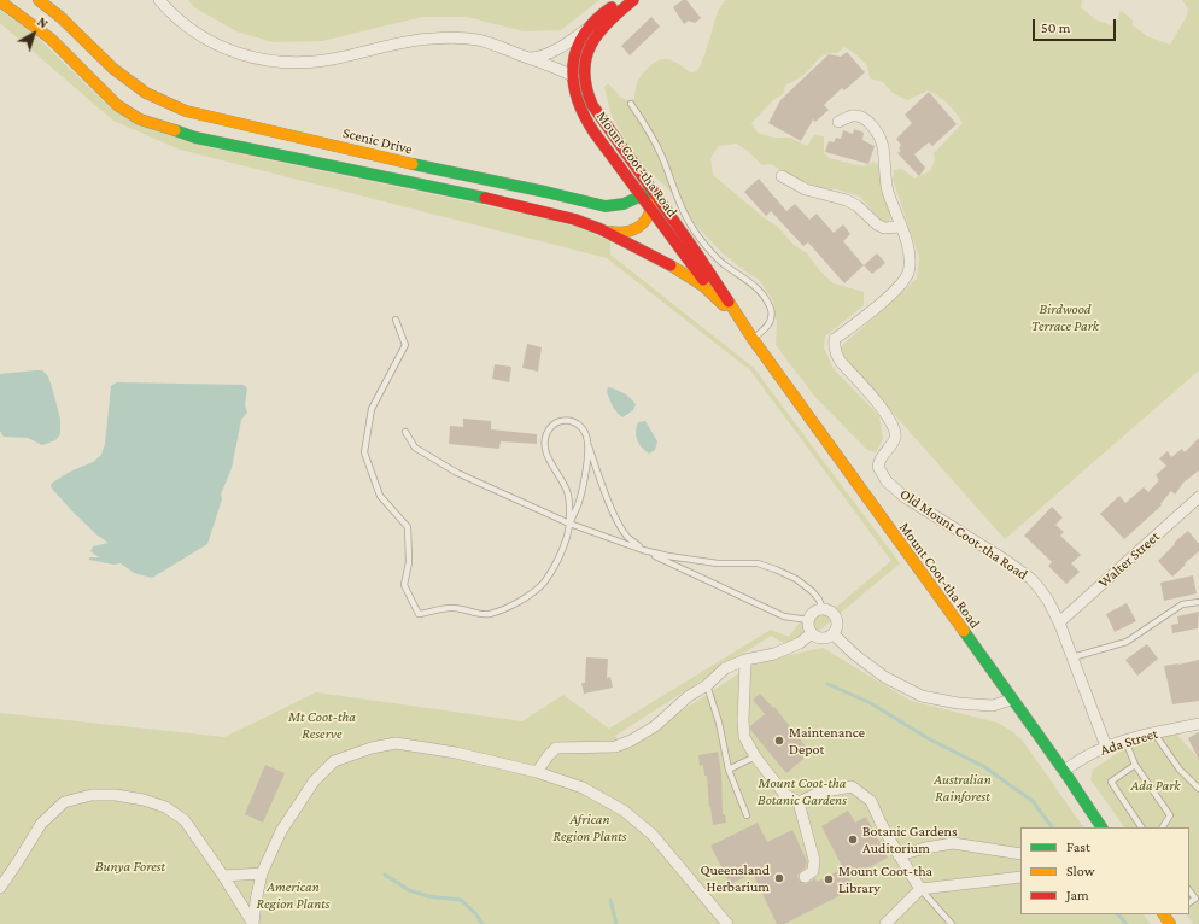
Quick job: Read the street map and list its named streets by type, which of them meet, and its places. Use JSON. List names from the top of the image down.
{
  "streets": {
    "main road": ["Scenic Drive", "Mount Coot-tha Road"],
    "street": ["Old Mount Coot-tha Road", "Walter Street", "Ada Street"]
  },
  "crossings": [
    ["Scenic Drive", "Mount Coot-tha Road"],
    ["Mount Coot-tha Road", "Ada Street"],
    ["Old Mount Coot-tha Road", "Walter Street"],
    ["Old Mount Coot-tha Road", "Ada Street"]
  ],
  "parks": [
    "Birdwood Terrace Park",
    "Mt Coot-tha Reserve",
    "Australian Rainforest",
    "Mount Coot-tha Botanic Gardens",
    "Ada Park",
    "African Region Plants",
    "Bunya Forest",
    "American Region Plants"
  ],
  "places": [
    "Maintenance Depot",
    "Botanic Gardens Auditorium",
    "Queensland Herbarium",
    "Mount Coot-tha Library"
  ],
  "legend": ["Fast", "Slow", "Jam"],
  "scale_bar": "50 m",
  "north": "top right"
}
